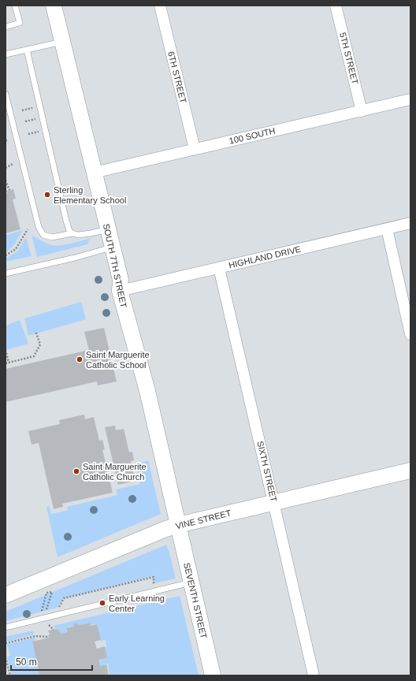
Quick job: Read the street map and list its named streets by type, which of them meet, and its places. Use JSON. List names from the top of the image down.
{
  "streets": {
    "street": [
      "5TH STREET",
      "6TH STREET",
      "100 SOUTH",
      "HIGHLAND DRIVE",
      "SOUTH 7TH STREET",
      "SIXTH STREET",
      "VINE STREET",
      "SEVENTH STREET"
    ]
  },
  "crossings": [
    ["5TH STREET", "100 SOUTH"],
    ["6TH STREET", "100 SOUTH"],
    ["100 SOUTH", "SOUTH 7TH STREET"],
    ["HIGHLAND DRIVE", "SOUTH 7TH STREET"],
    ["HIGHLAND DRIVE", "SIXTH STREET"],
    ["SOUTH 7TH STREET", "VINE STREET"],
    ["SOUTH 7TH STREET", "SEVENTH STREET"],
    ["SIXTH STREET", "VINE STREET"],
    ["VINE STREET", "SEVENTH STREET"]
  ],
  "places": [
    "Sterling Elementary School",
    "Saint Marguerite Catholic School",
    "Saint Marguerite Catholic Church",
    "Early Learning Center"
  ],
  "scale_bar": "50 m"
}
